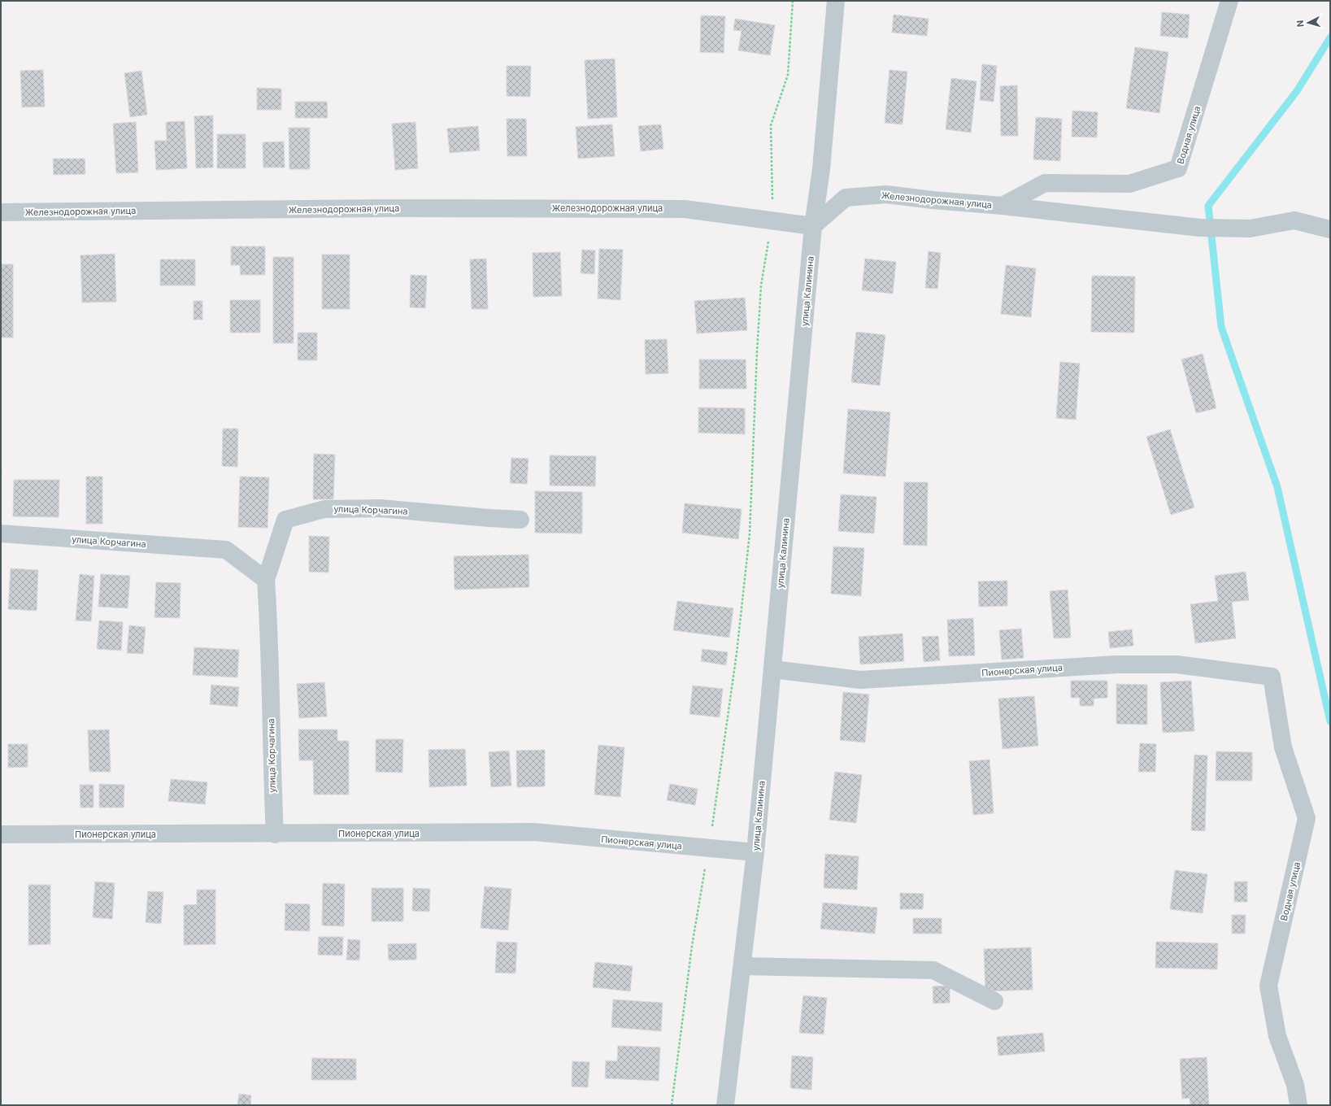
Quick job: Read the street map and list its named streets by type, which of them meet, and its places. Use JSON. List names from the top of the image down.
{
  "streets": {
    "street": [
      "Водная улица",
      "Железнодорожная улица",
      "улица Калинина",
      "улица Корчагина",
      "Пионерская улица"
    ]
  },
  "crossings": [
    ["Водная улица", "Железнодорожная улица"],
    ["Водная улица", "Пионерская улица"],
    ["Железнодорожная улица", "улица Калинина"],
    ["улица Калинина", "Пионерская улица"],
    ["улица Корчагина", "Пионерская улица"]
  ],
  "north": "left"
}
